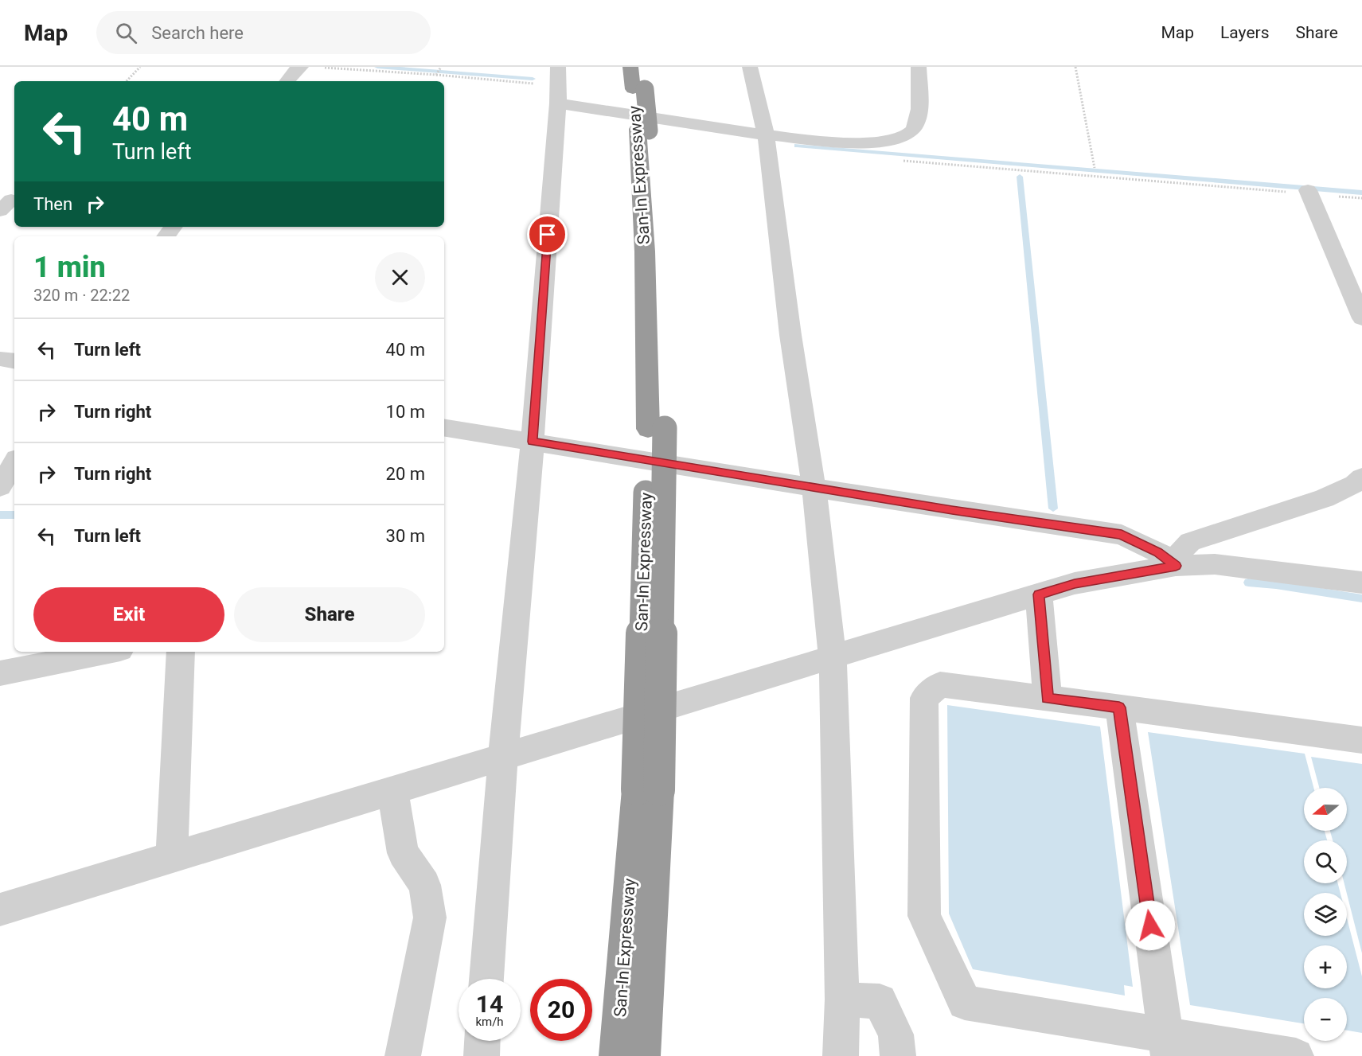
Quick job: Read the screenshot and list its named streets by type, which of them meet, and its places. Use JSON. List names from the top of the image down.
{
  "streets": {
    "highway": ["San-In Expressway"]
  },
  "north": "left",
  "page": {
    "header": "Map",
    "search": "Search here",
    "nav": ["Map", "Layers", "Share"],
    "turn": ["40 m", "Turn left"],
    "then": "Then",
    "heading": ["1 min", "320 m · 22:22"],
    "list": [
      {
        "name": "Turn left",
        "value": "40 m"
      },
      {
        "name": "Turn right",
        "value": "10 m"
      },
      {
        "name": "Turn right",
        "value": "20 m"
      },
      {
        "name": "Turn left",
        "value": "30 m"
      }
    ],
    "buttons": ["Exit", "Share"],
    "map_buttons": ["+", "−"],
    "speed": "14 km/h",
    "limit": "20"
  }
}
